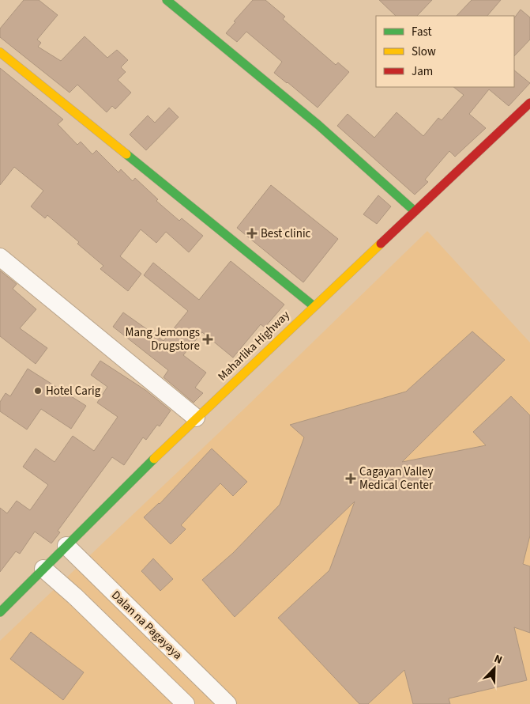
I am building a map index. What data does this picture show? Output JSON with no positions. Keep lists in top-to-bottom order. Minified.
{"streets":{"main road":["Maharlika Highway"],"street":["Dalan na Pagayaya"]},"crossings":[["Maharlika Highway","Dalan na Pagayaya"]],"places":{"health":["Best clinic","Mang Jemongs Drugstore","Cagayan Valley Medical Center"],"other":["Hotel Carig"]},"legend":["Fast","Slow","Jam"],"north":"top right"}
